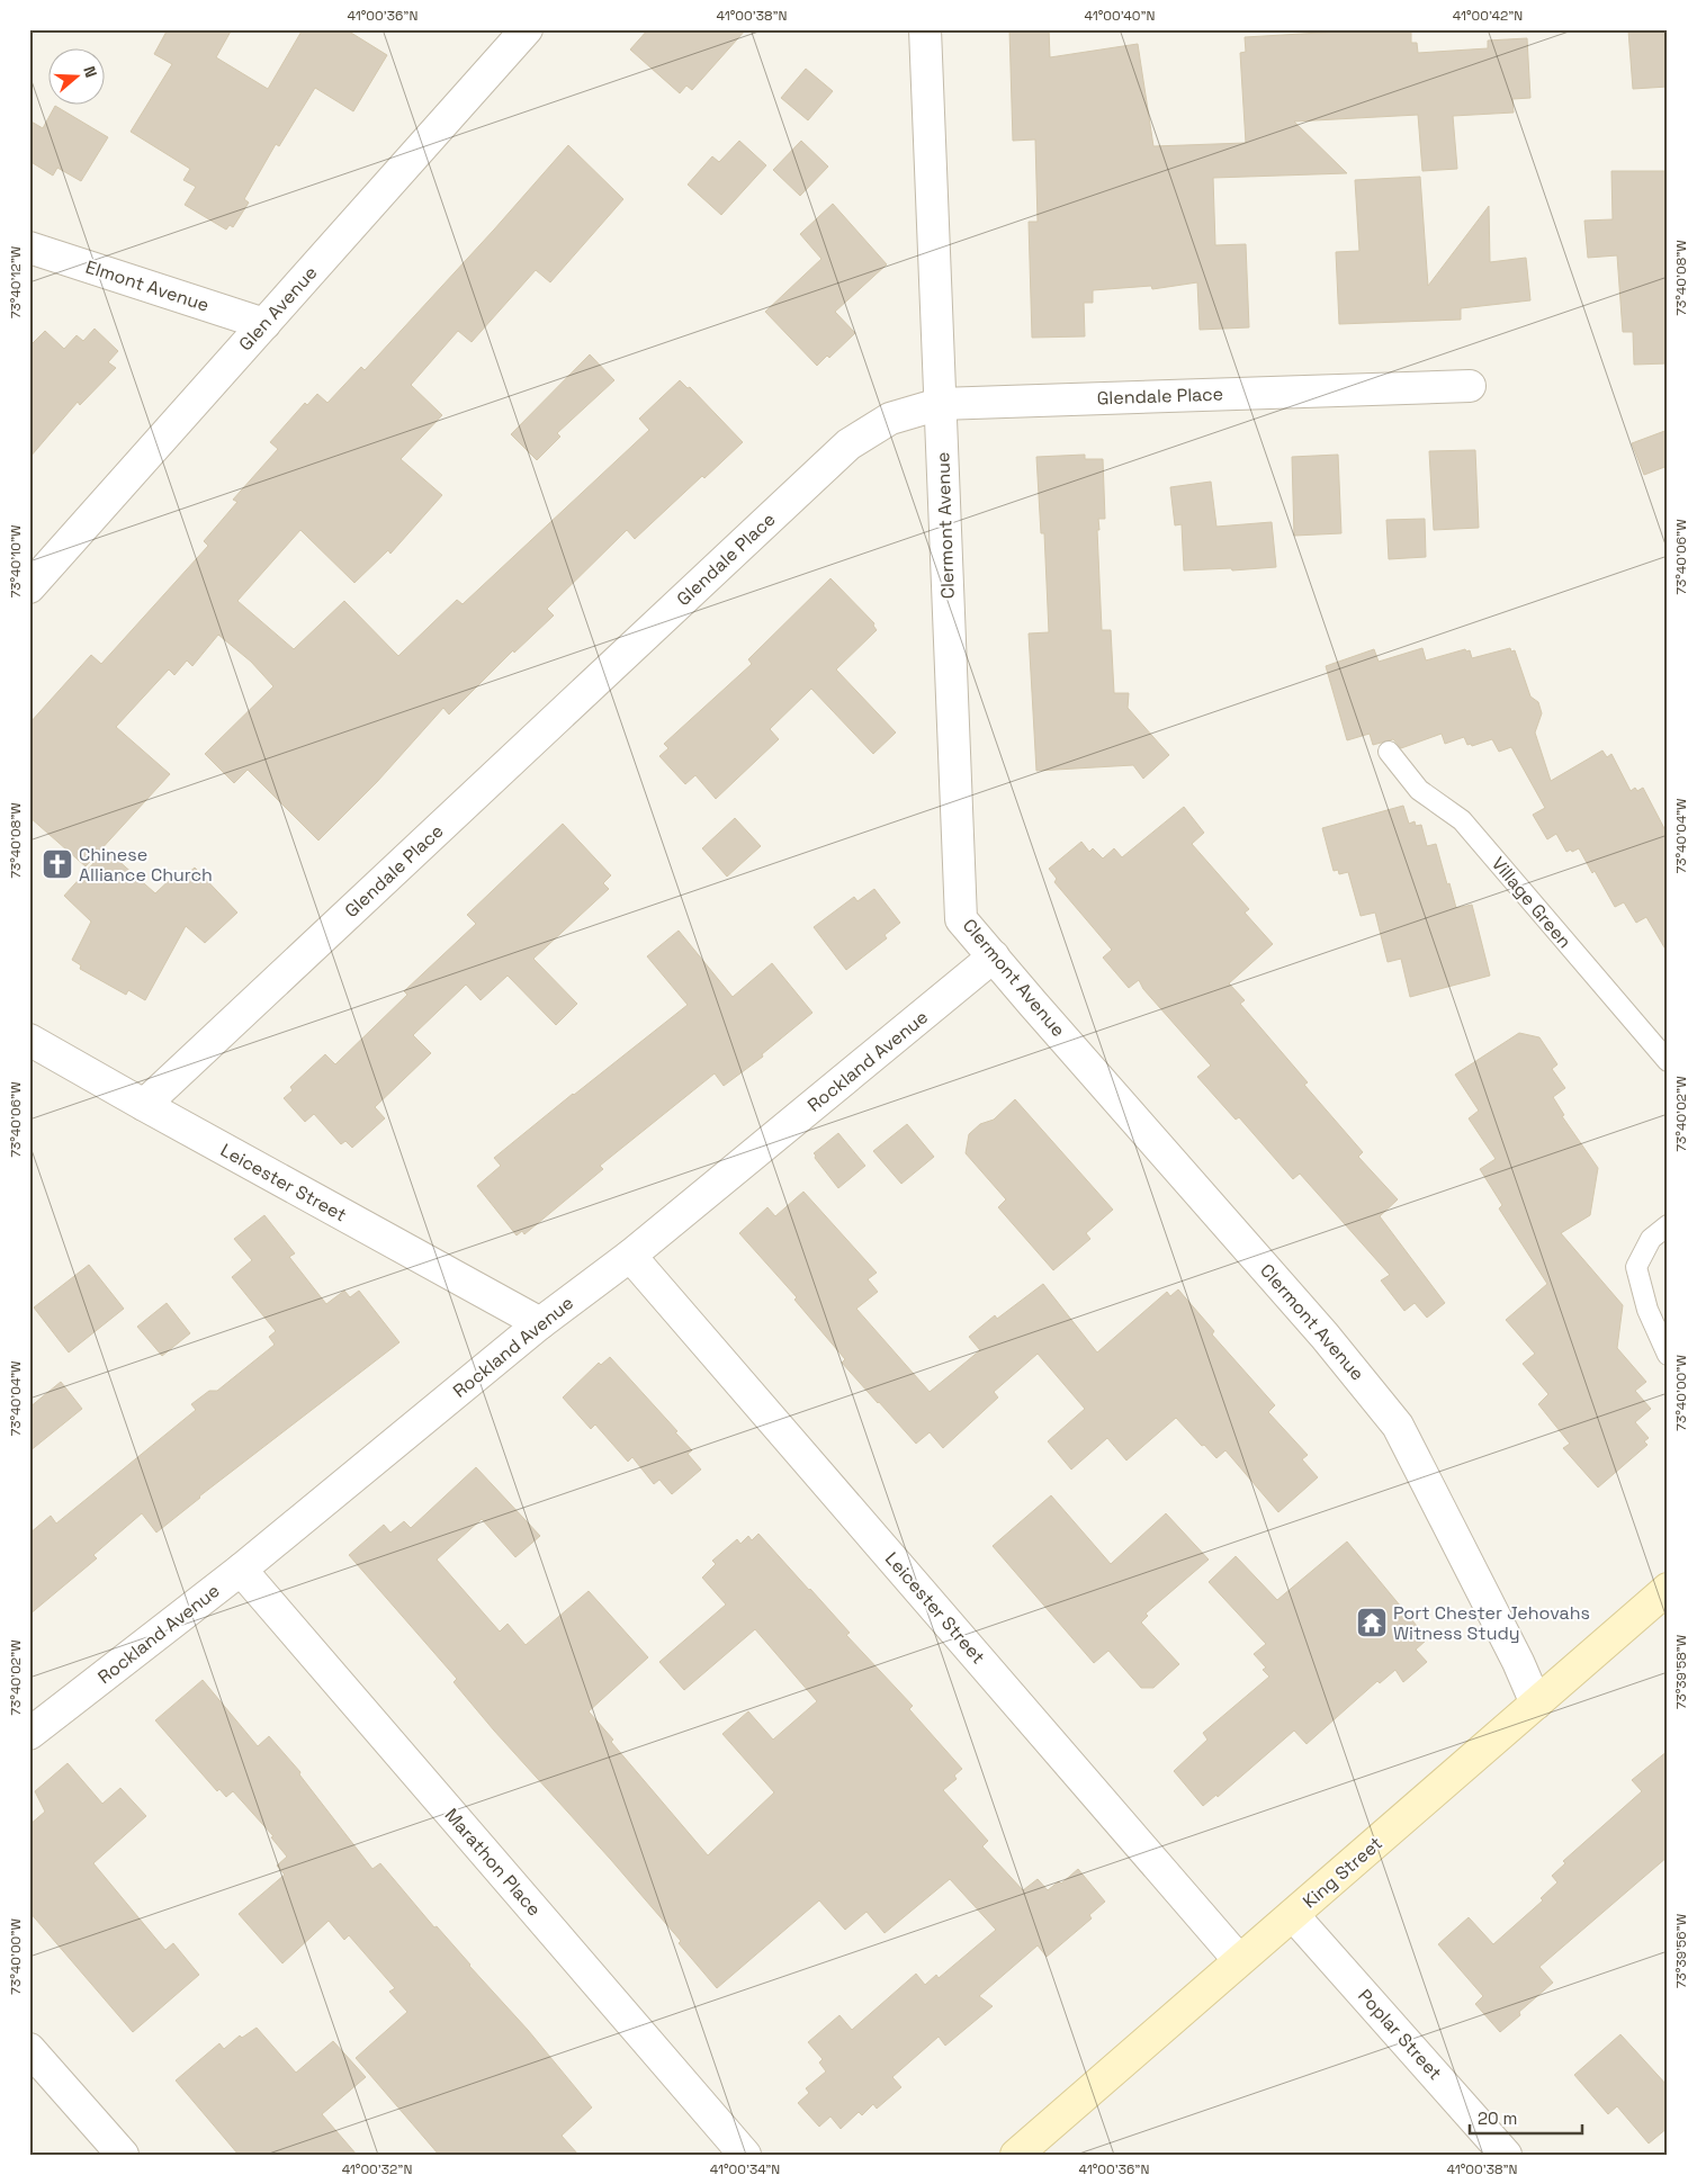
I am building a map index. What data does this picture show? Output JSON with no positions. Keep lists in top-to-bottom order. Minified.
{"streets":{"main road":["King Street"],"street":["Elmont Avenue","Glen Avenue","Glendale Place","Clermont Avenue","Rockland Avenue","Leicester Street","Marathon Place","Poplar Street"],"lane":["Village Green"]},"crossings":[["Elmont Avenue","Glen Avenue"],["Glendale Place","Clermont Avenue"],["Glendale Place","Leicester Street"],["Clermont Avenue","Rockland Avenue"],["Clermont Avenue","King Street"],["Rockland Avenue","Leicester Street"],["Rockland Avenue","Marathon Place"],["Leicester Street","King Street"],["King Street","Poplar Street"]],"places":{"church":["Chinese Alliance Church"],"temple":["Port Chester Jehovahs Witness Study"]},"scale_bar":"20 m","north":"right","coordinates":["41°00'36\"N","41°00'38\"N","41°00'40\"N","41°00'42\"N","73°40'08\"W","73°40'12\"W","73°40'06\"W","73°40'10\"W","73°40'04\"W","73°40'02\"W","73°40'00\"W","73°39'58\"W","73°39'56\"W","41°00'32\"N","41°00'34\"N"]}
